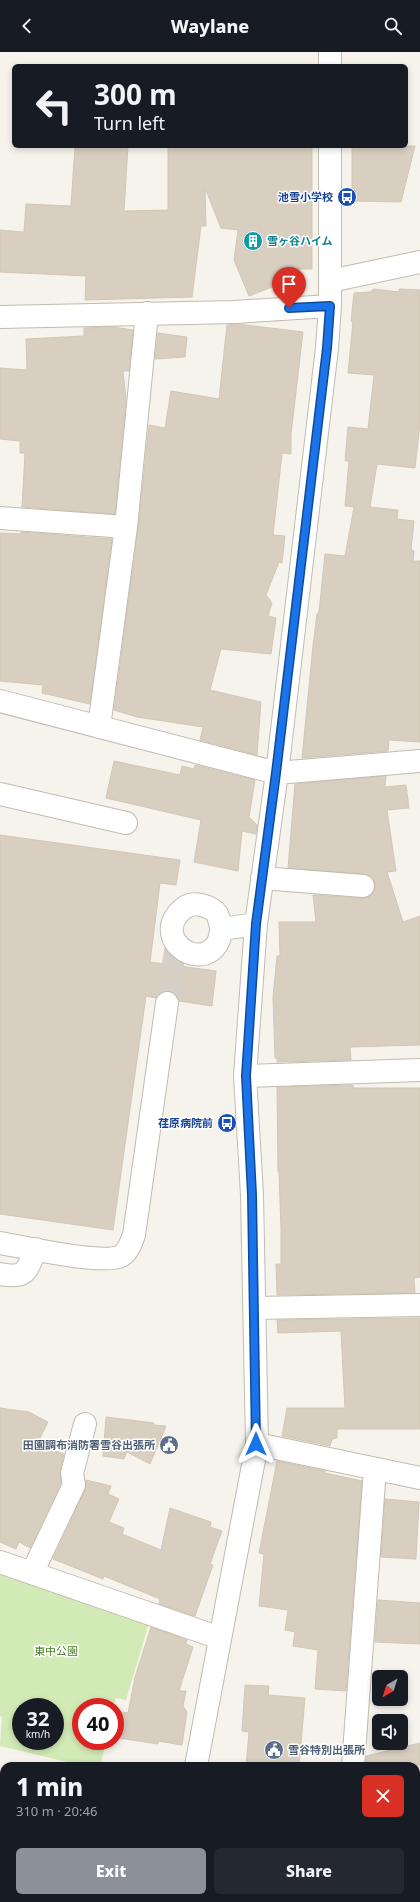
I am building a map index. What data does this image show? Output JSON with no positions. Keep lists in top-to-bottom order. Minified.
{"parks":["東中公園"],"places":{"bus stop":["池雪小学校","荏原病院前"],"building":["雪ヶ谷ハイム"],"public building":["田園調布消防署雪谷出張所","雪谷特別出張所"]},"north":"bottom left","page":{"header":"Waylane","turn":["300 m","Turn left"],"speed":"32 km/h","limit":"40","heading":["1 min","310 m · 20:46"],"buttons":["Exit","Share"]}}
